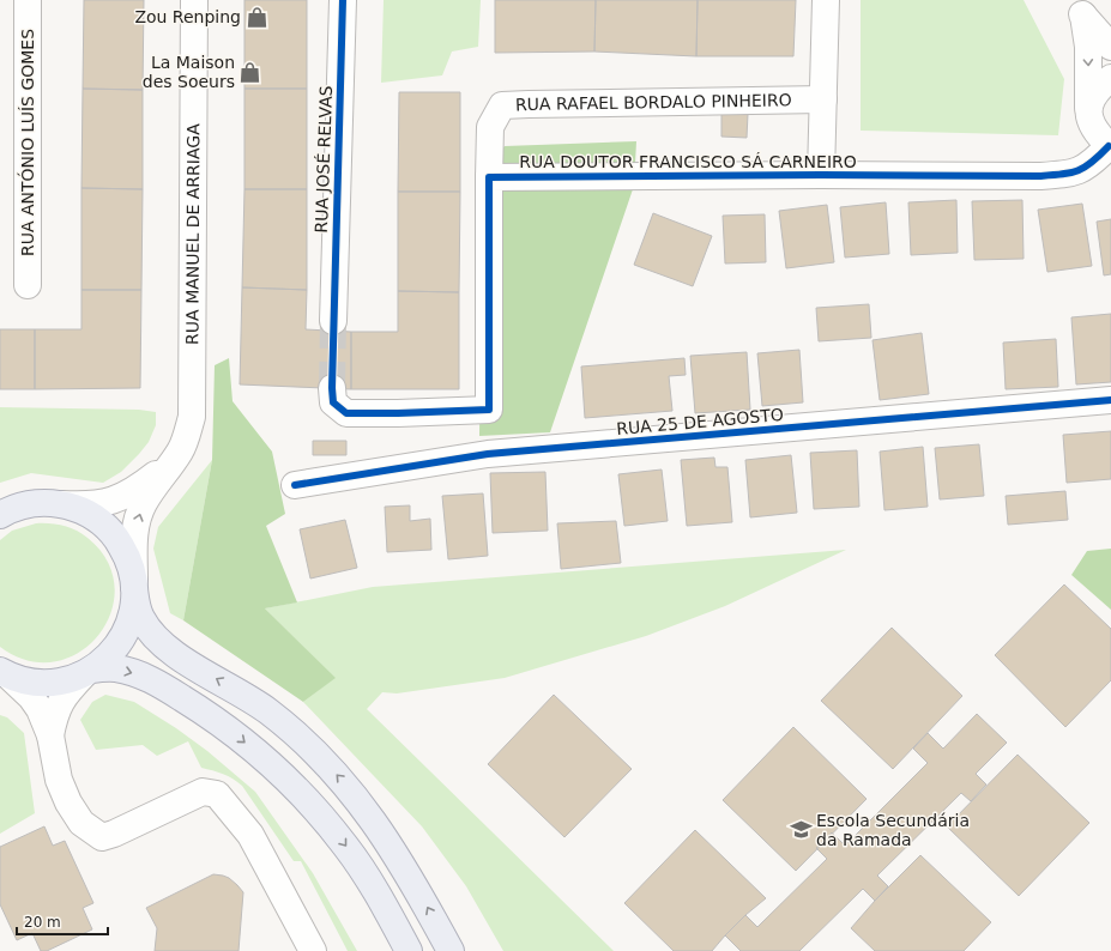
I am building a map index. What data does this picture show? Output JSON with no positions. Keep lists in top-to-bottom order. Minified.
{"streets":{"street":["RUA RAFAEL BORDALO PINHEIRO","RUA ANTÓNIO LUÍS GOMES","RUA JOSÉ RELVAS","RUA DOUTOR FRANCISCO SÁ CARNEIRO","RUA MANUEL DE ARRIAGA","RUA 25 DE AGOSTO"]},"crossings":[["RUA RAFAEL BORDALO PINHEIRO","RUA DOUTOR FRANCISCO SÁ CARNEIRO"]],"places":{"shop":["Zou Renping","La Maison des Soeurs"],"school or university":["Escola Secundária da Ramada"]},"scale_bar":"20 m"}
